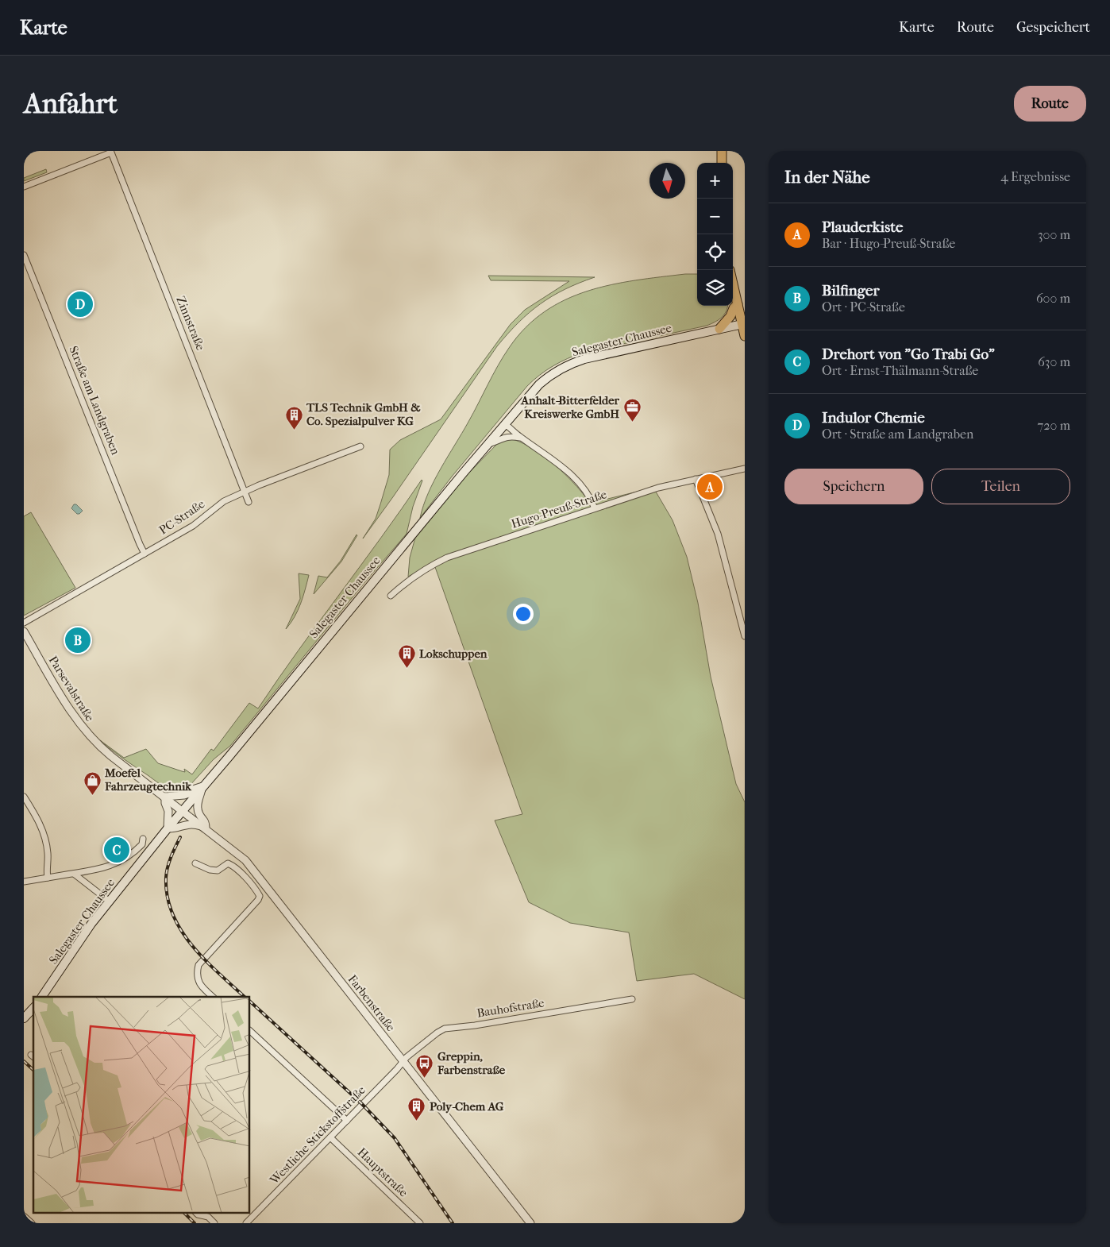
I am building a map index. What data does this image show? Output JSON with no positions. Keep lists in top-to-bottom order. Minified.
{"streets":{"main road":["Salegaster Chaussee"],"street":["Zinnstraße","Straße am Landgraben","Hugo-Preuß-Straße","PC-Straße","Parsevalstraße","Farbenstraße","Bauhofstraße","Westliche Stickstoffstraße","Hauptstraße"]},"crossings":[["Zinnstraße","PC-Straße"],["Salegaster Chaussee","Parsevalstraße"],["Salegaster Chaussee","Farbenstraße"],["Straße am Landgraben","PC-Straße"],["Parsevalstraße","Farbenstraße"],["Farbenstraße","Bauhofstraße"],["Farbenstraße","Westliche Stickstoffstraße"],["Bauhofstraße","Westliche Stickstoffstraße"],["Westliche Stickstoffstraße","Hauptstraße"]],"places":{"office":["Anhalt-Bitterfelder Kreiswerke GmbH"],"building":["TLS Technik GmbH & Co. Spezialpulver KG","Lokschuppen","Poly-Chem AG"],"shop":["Moefel Fahrzeugtechnik"],"bus stop":["Greppin, Farbenstraße"]},"north":"bottom","page":{"header":"Karte","nav":["Karte","Route","Gespeichert"],"buttons":["Route",["Speichern","Teilen"]],"title":"Anfahrt","heading":["In der Nähe","4 Ergebnisse"],"map_buttons":["+","−"],"list":[{"mark":"A","name":"Plauderkiste","note":"Bar · Hugo-Preuß-Straße","value":"300 m"},{"mark":"B","name":"Bilfinger","note":"Ort · PC-Straße","value":"600 m"},{"mark":"C","name":"Drehort von \"Go Trabi Go\"","note":"Ort · Ernst-Thälmann-Straße","value":"630 m"},{"mark":"D","name":"Indulor Chemie","note":"Ort · Straße am Landgraben","value":"720 m"}],"pins":["D","A","B","C"]}}
